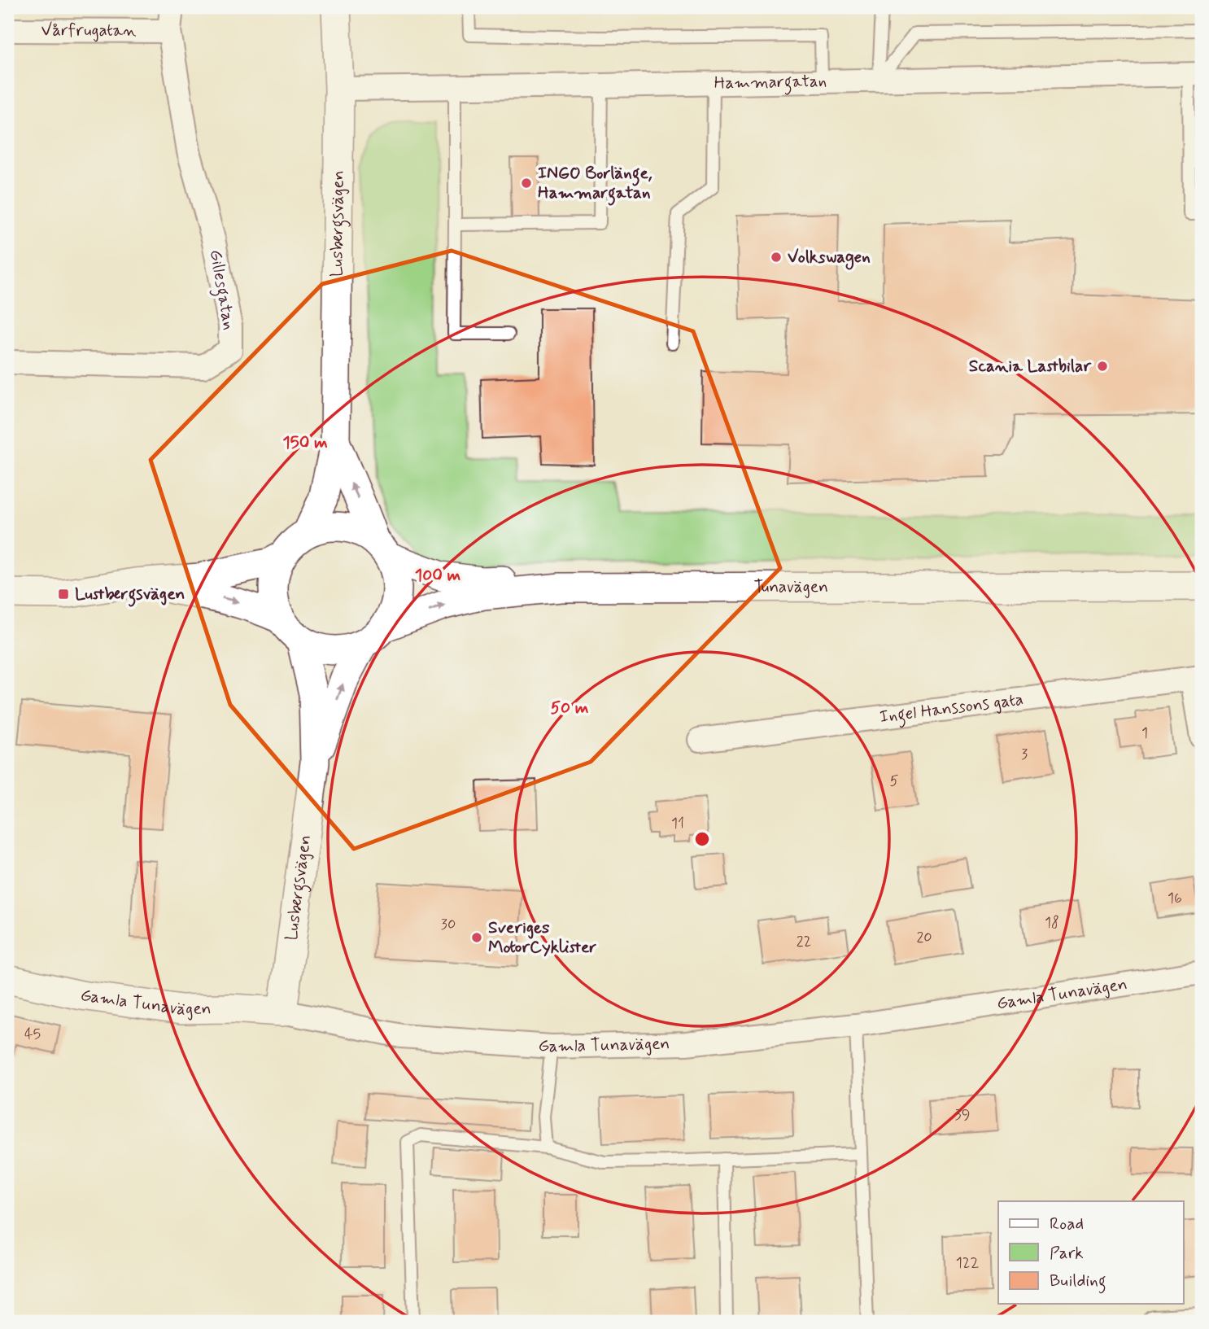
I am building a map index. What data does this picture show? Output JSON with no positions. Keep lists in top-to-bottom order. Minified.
{"streets":{"street":["Vårfrugatan","Hammargatan","Lusbergsvägen","Gillesgatan","Tunavägen","Ingel Hanssons gata","Gamla Tunavägen"]},"crossings":[["Vårfrugatan","Gillesgatan"],["Hammargatan","Lusbergsvägen"],["Lusbergsvägen","Tunavägen"],["Lusbergsvägen","Gamla Tunavägen"]],"places":{"other":["INGO Borlänge, Hammargatan","Volkswagen","Scania Lastbilar","Sveriges MotorCyklister"],"transit":["Lustbergsvägen"]},"house_numbers":["1","3","5","11","16","18","30","20","22","45","39","122"],"legend":["Road","Park","Building"],"rings":["150 m","100 m","50 m"]}
